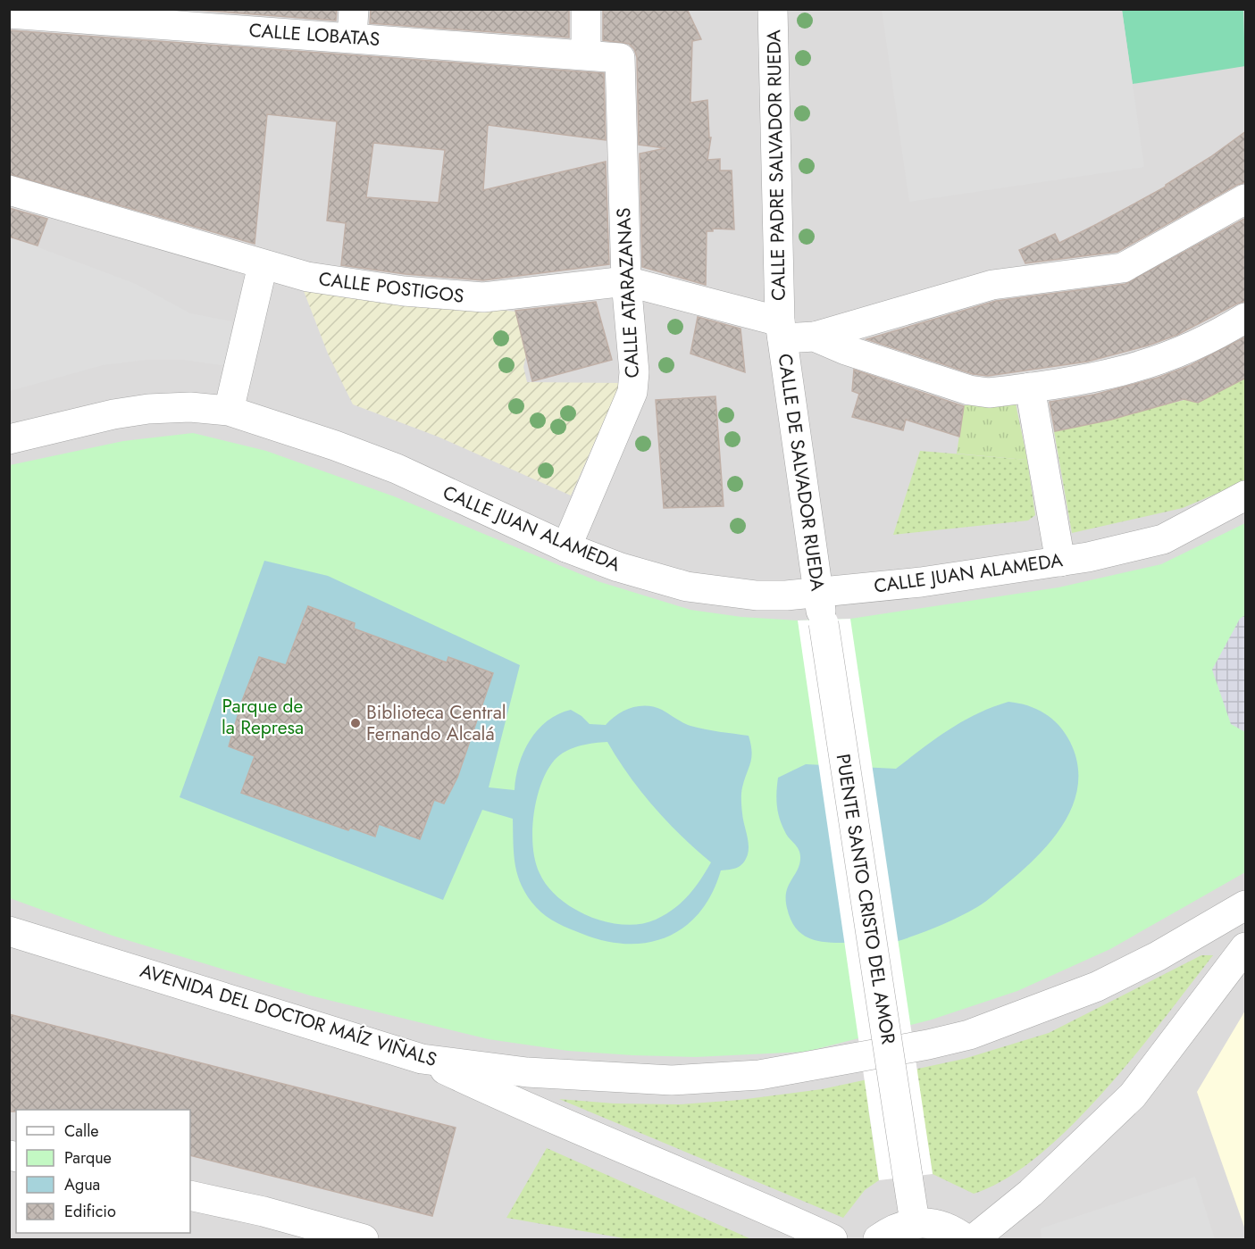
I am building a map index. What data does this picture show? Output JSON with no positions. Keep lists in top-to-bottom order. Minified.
{"streets":{"street":["CALLE LOBATAS","CALLE PADRE SALVADOR RUEDA","CALLE POSTIGOS","CALLE ATARAZANAS","CALLE DE SALVADOR RUEDA","CALLE JUAN ALAMEDA","PUENTE SANTO CRISTO DEL AMOR","AVENIDA DEL DOCTOR MAÍZ VIÑALS"]},"crossings":[["CALLE LOBATAS","CALLE ATARAZANAS"],["CALLE PADRE SALVADOR RUEDA","CALLE POSTIGOS"],["CALLE PADRE SALVADOR RUEDA","CALLE DE SALVADOR RUEDA"],["CALLE POSTIGOS","CALLE ATARAZANAS"],["CALLE POSTIGOS","CALLE DE SALVADOR RUEDA"],["CALLE ATARAZANAS","CALLE JUAN ALAMEDA"],["CALLE DE SALVADOR RUEDA","CALLE JUAN ALAMEDA"],["CALLE DE SALVADOR RUEDA","PUENTE SANTO CRISTO DEL AMOR"]],"parks":["Parque de la Represa"],"places":["Biblioteca Central Fernando Alcalá"],"legend":["Calle","Parque","Agua","Edificio"]}
